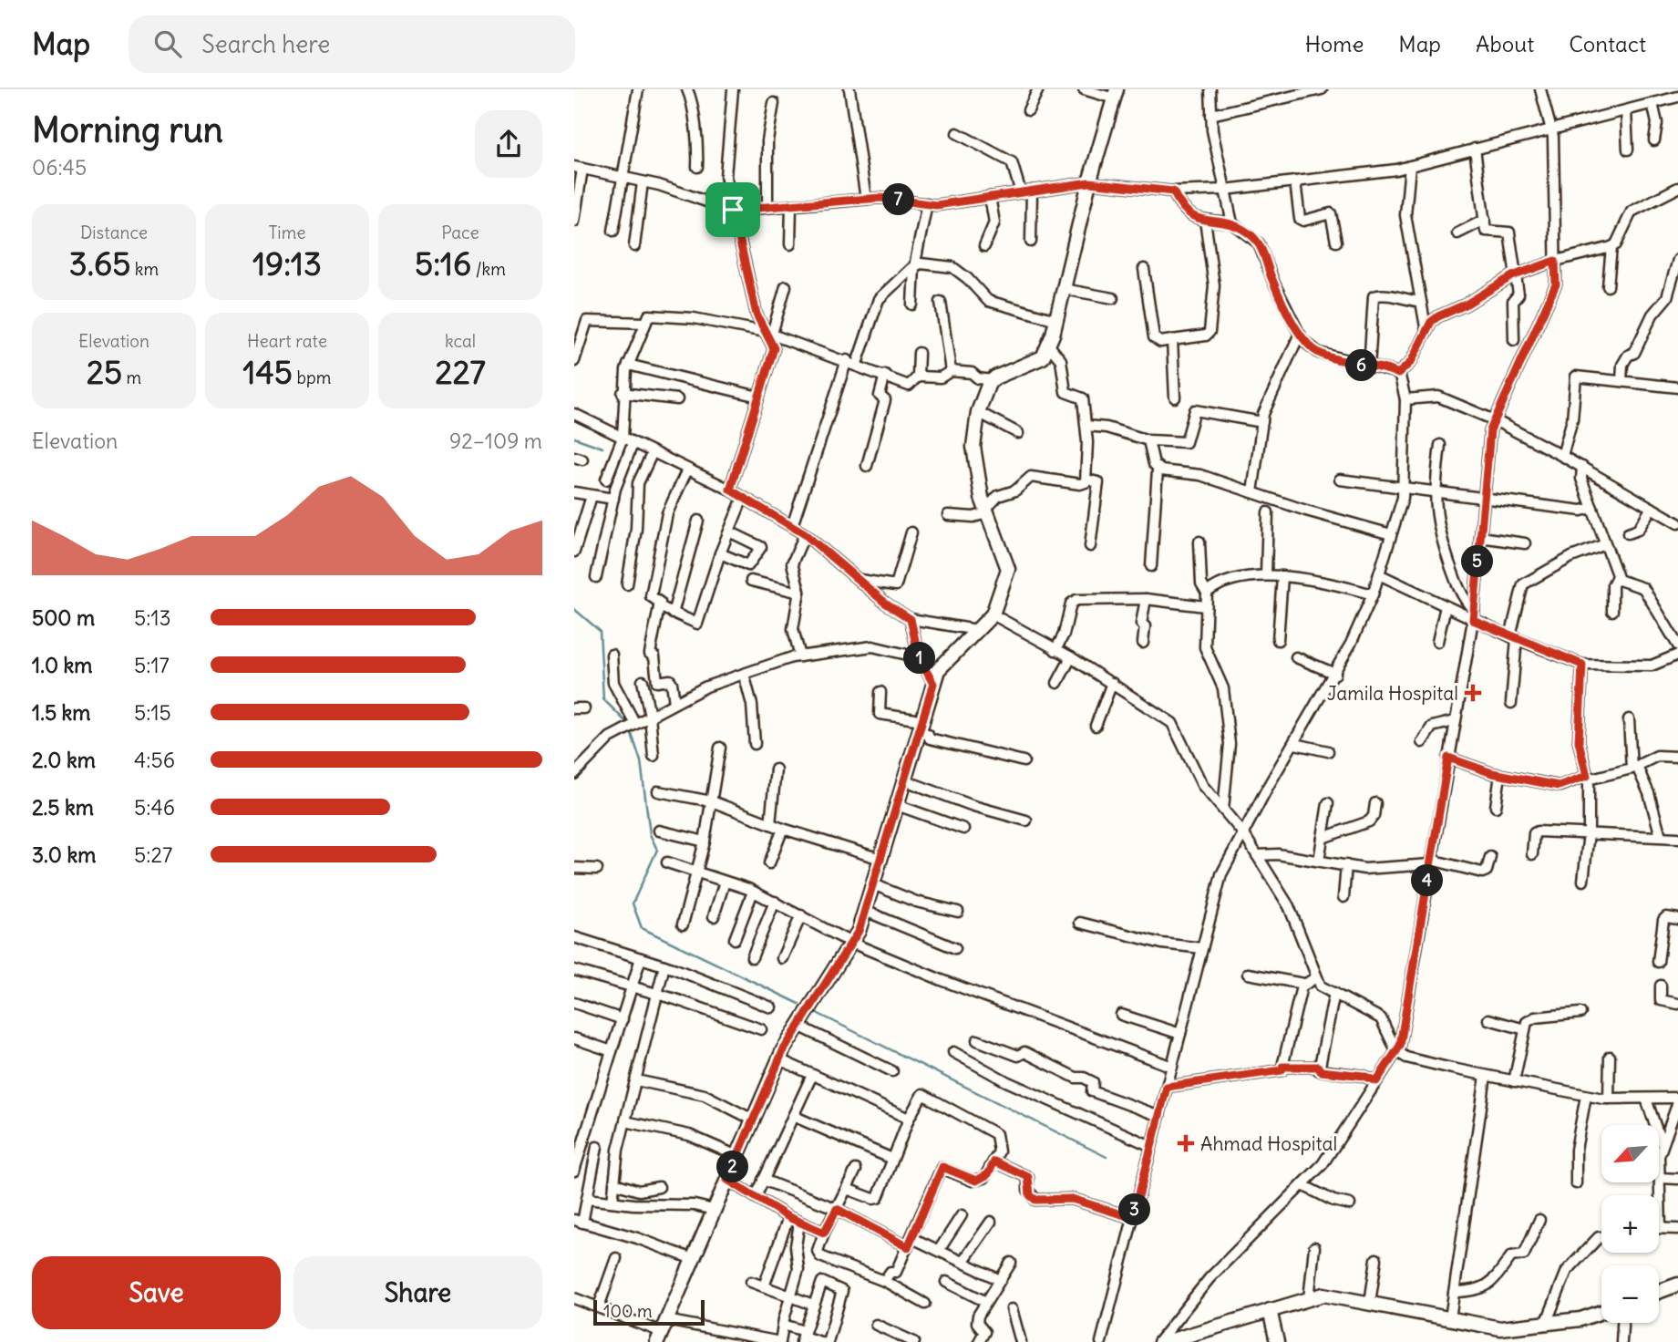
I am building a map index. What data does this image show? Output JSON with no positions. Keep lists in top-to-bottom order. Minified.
{"places":{"health":["Jamila Hospital","Ahmad Hospital"]},"scale_bar":"100 m","north":"bottom left","page":{"header":"Map","search":"Search here","nav":["Home","Map","About","Contact"],"heading":["Morning run","06:45"],"pins":["7","6","5","1","4","2","3"],"stats":[["Distance","3.65 km"],["Time","19:13"],["Pace","5:16 /km"],["Elevation","25 m"],["Heart rate","145 bpm"],["kcal","227"]],"chart":["Elevation","92–109 m"],"list":[{"name":"500 m","note":"5:13"},{"name":"1.0 km","note":"5:17"},{"name":"1.5 km","note":"5:15"},{"name":"2.0 km","note":"4:56"},{"name":"2.5 km","note":"5:46"},{"name":"3.0 km","note":"5:27"}],"map_buttons":["+","−"],"buttons":["Save","Share"],"scale":"100 m"}}
